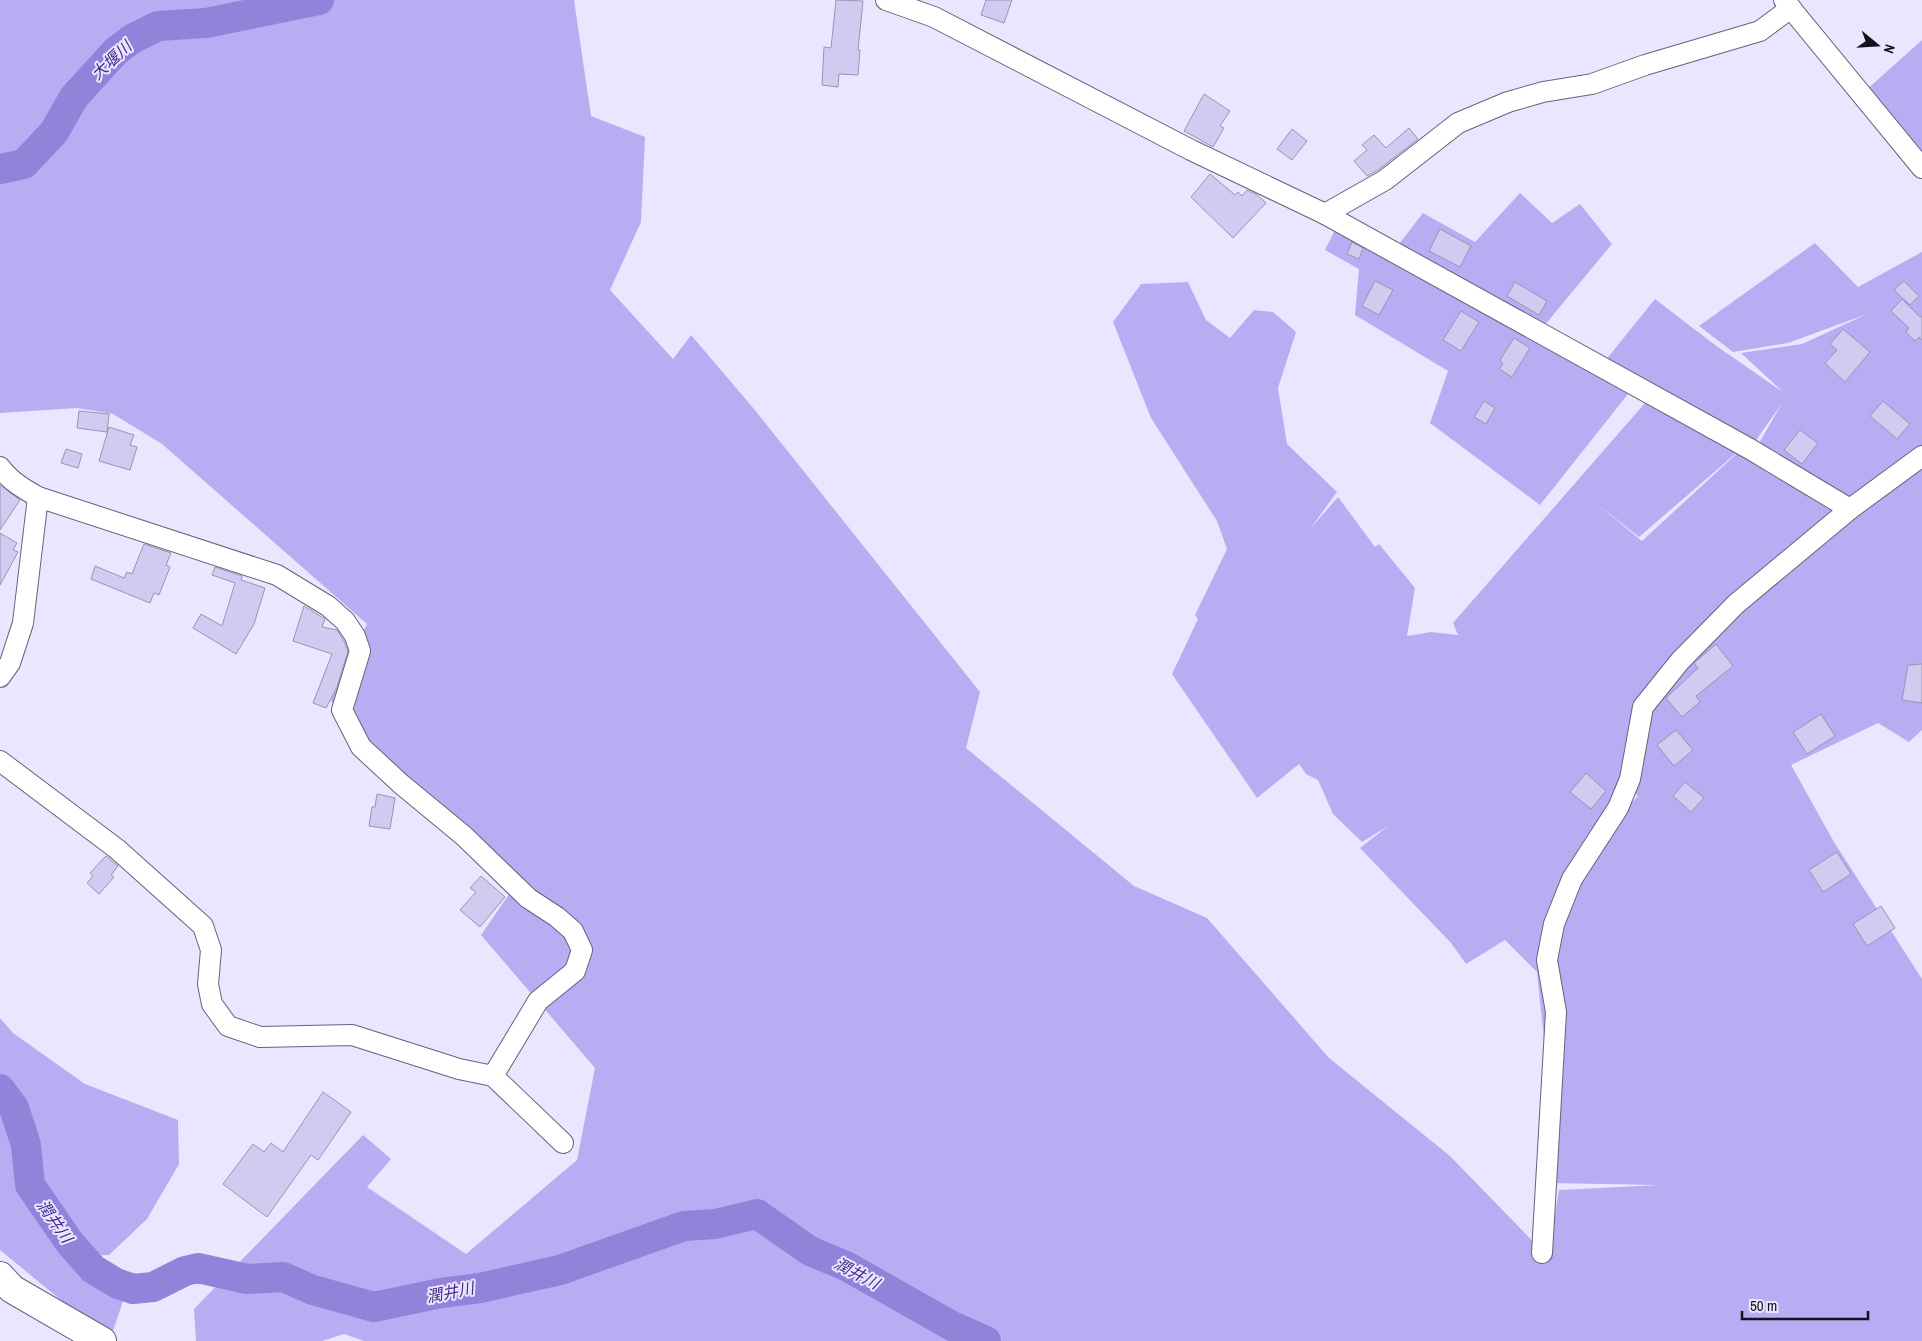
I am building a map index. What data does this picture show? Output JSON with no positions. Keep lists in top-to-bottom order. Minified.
{"water":["大堰川","潤井川"],"scale_bar":"50 m","north":"right"}
